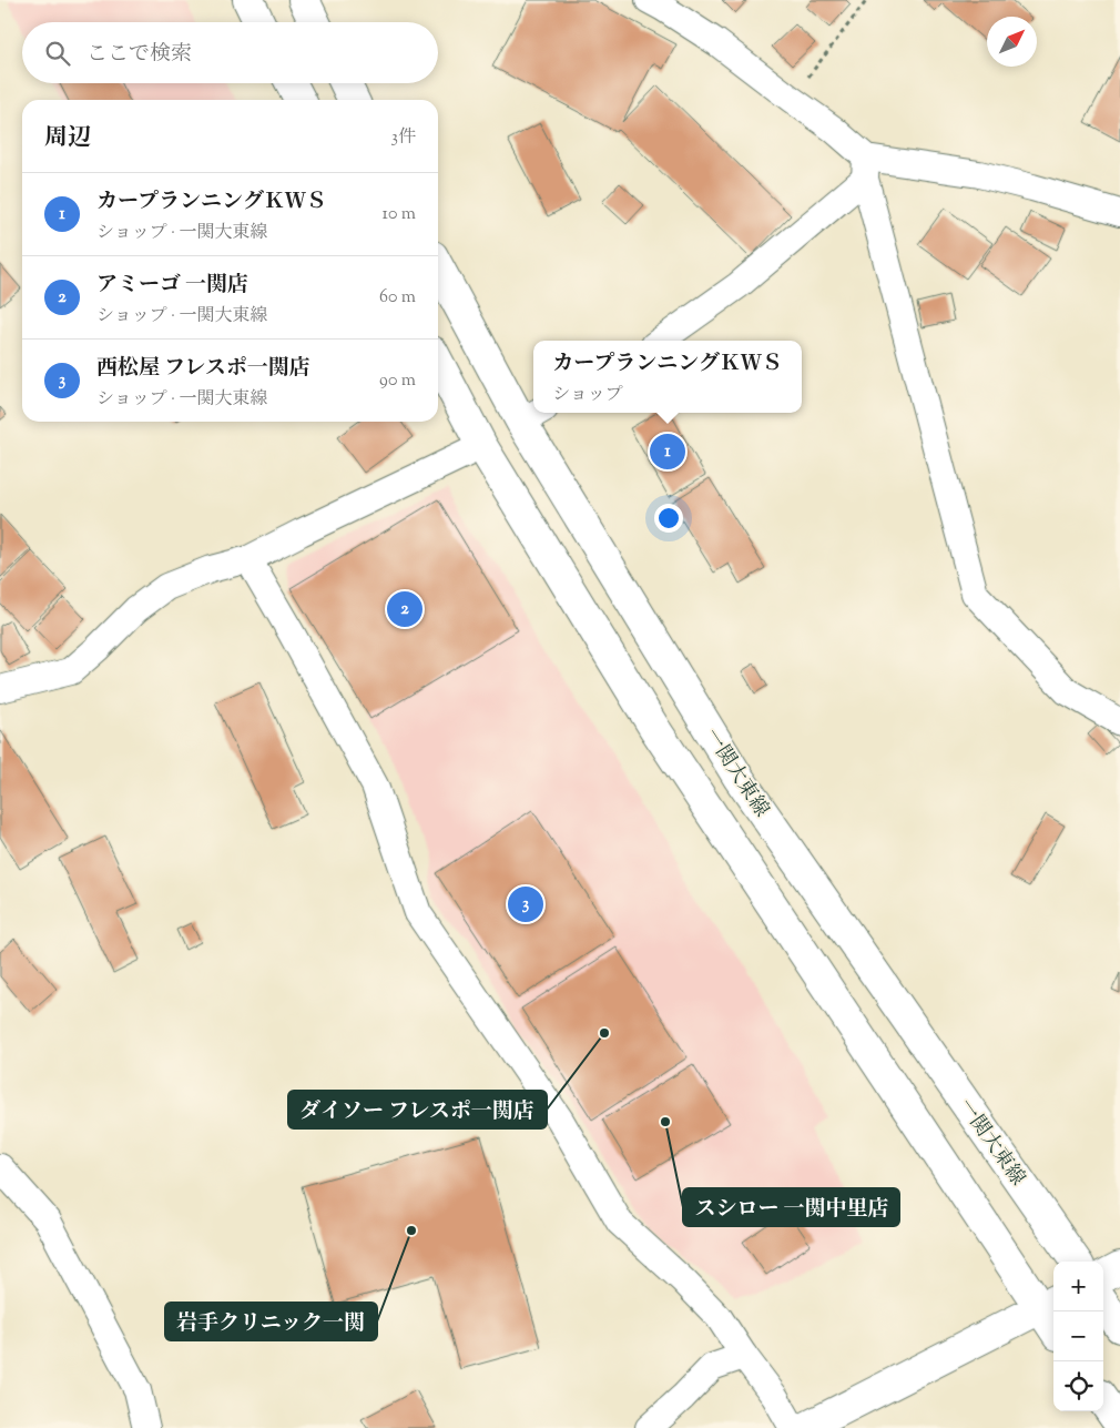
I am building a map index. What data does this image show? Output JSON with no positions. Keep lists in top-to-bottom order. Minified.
{"streets":{"main road":["一関大東線"]},"places":["ダイソー フレスポ一関店","スシロー 一関中里店","岩手クリニック一関"],"north":"top right","page":{"search":"ここで検索","heading":["周辺","3件"],"list":[{"mark":"1","name":"カープランニングＫＷＳ","note":"ショップ · 一関大東線","value":"10 m"},{"mark":"2","name":"アミーゴ 一関店","note":"ショップ · 一関大東線","value":"60 m"},{"mark":"3","name":"西松屋 フレスポ一関店","note":"ショップ · 一関大東線","value":"90 m"}],"popup":["カープランニングＫＷＳ","ショップ"],"pins":["1","2","3"],"map_buttons":["+","−"]}}
